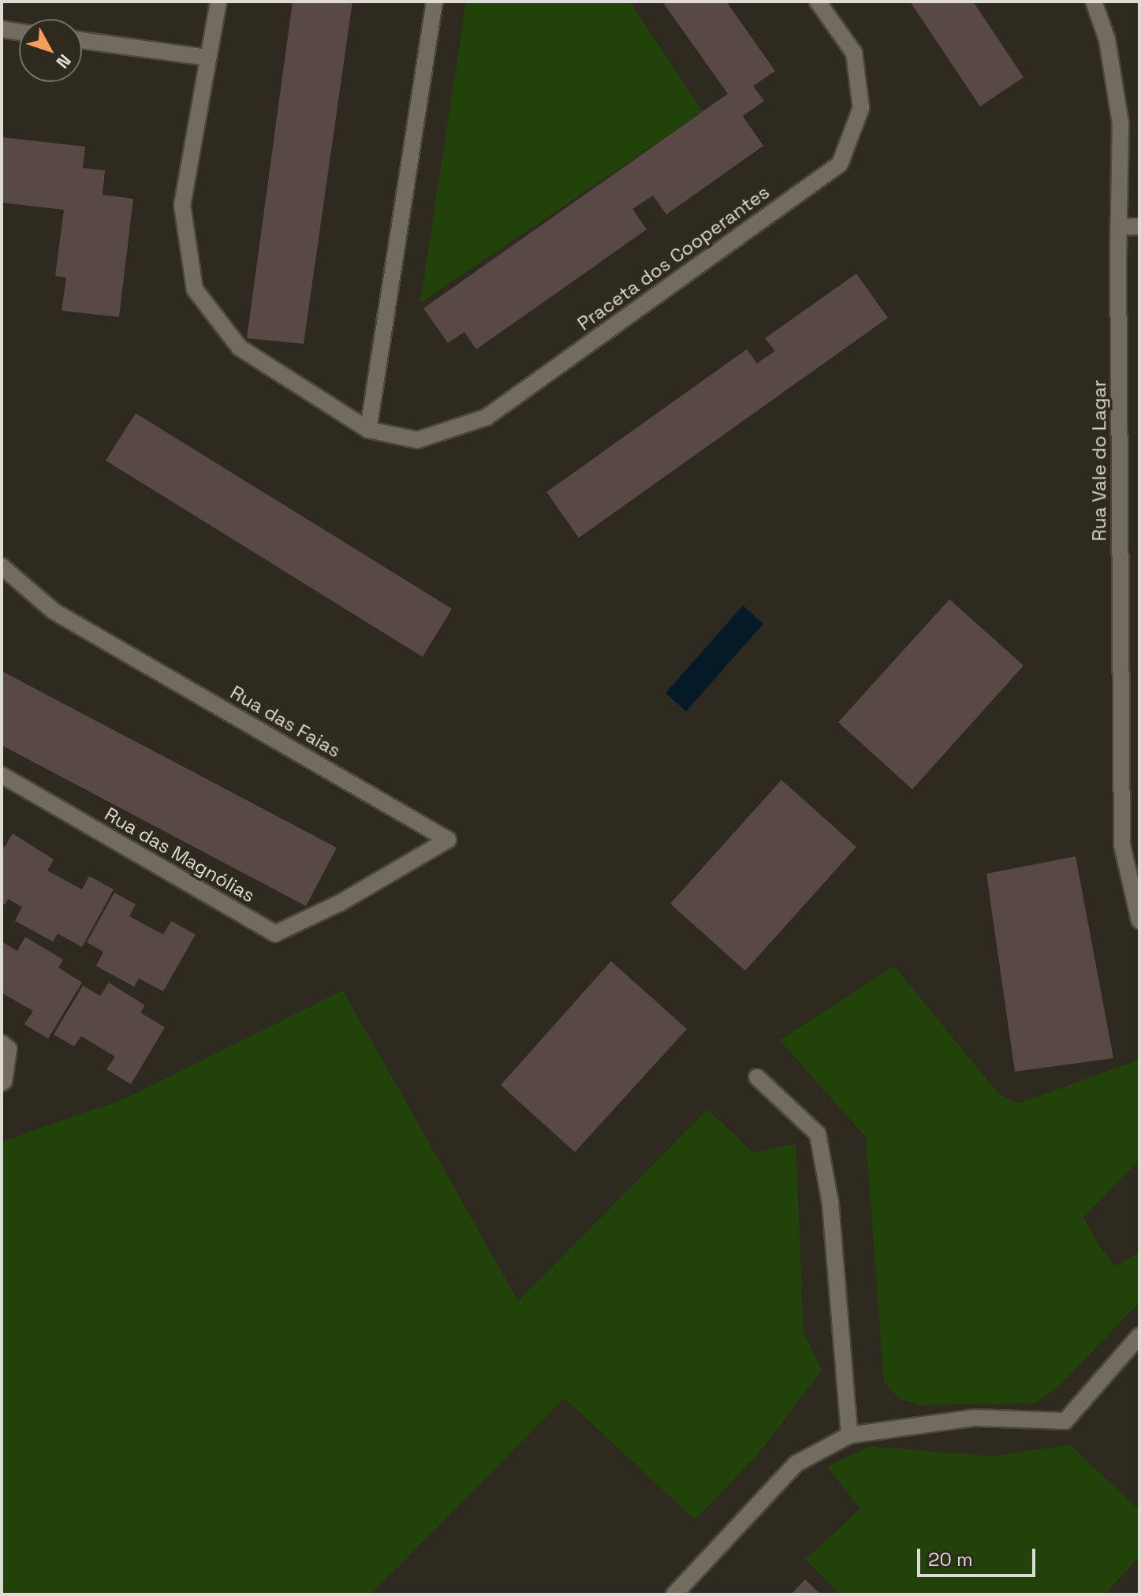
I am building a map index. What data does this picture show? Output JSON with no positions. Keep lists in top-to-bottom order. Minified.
{"streets":{"street":["Praceta dos Cooperantes","Rua Vale do Lagar","Rua das Faias","Rua das Magnólias"]},"crossings":[["Rua das Faias","Rua das Magnólias"]],"scale_bar":"20 m","north":"bottom right"}
